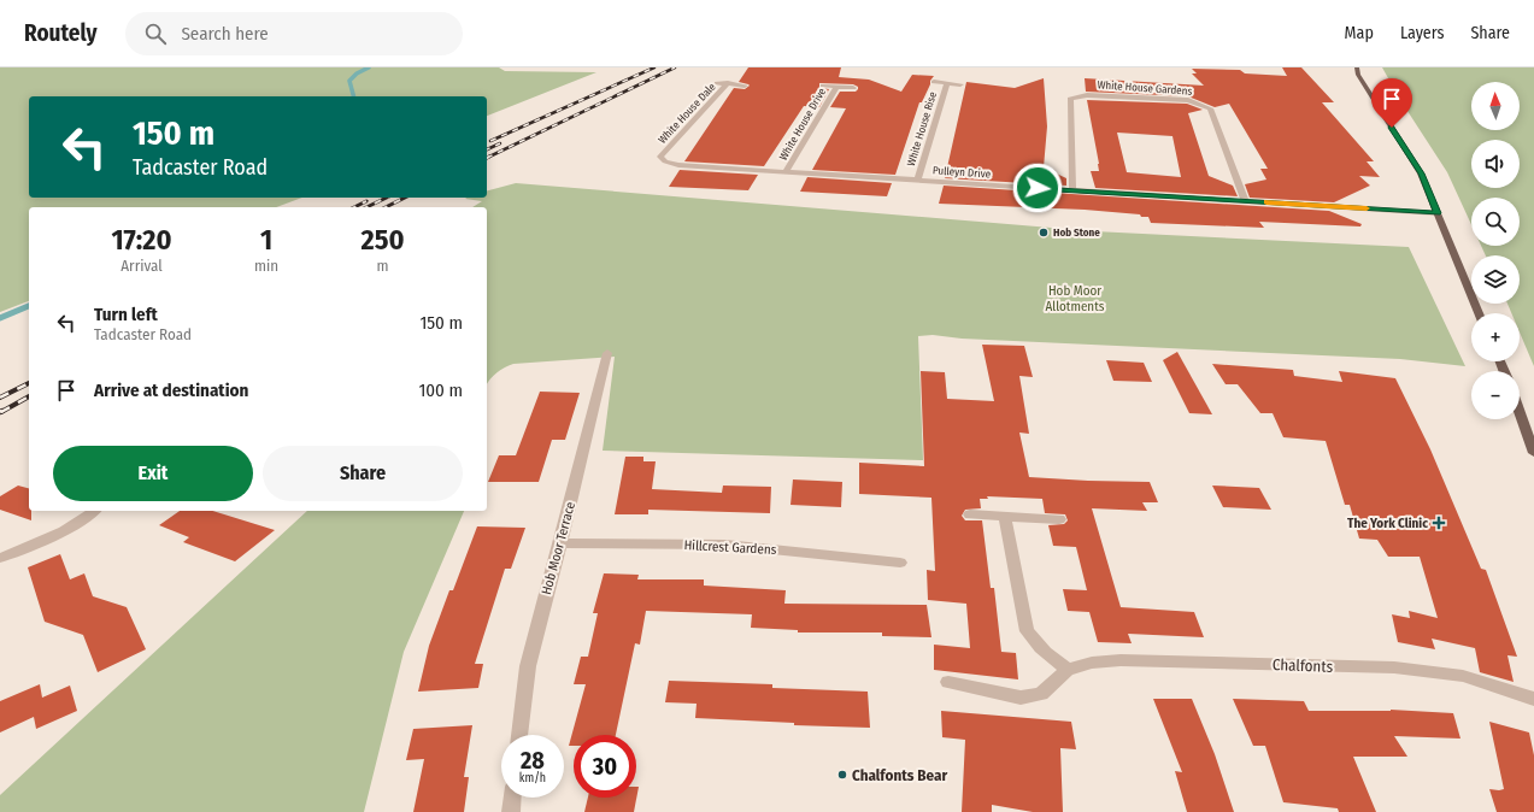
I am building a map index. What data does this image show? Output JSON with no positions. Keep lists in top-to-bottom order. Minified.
{"streets":{"street":["White House Gardens","White House Dale","White House Drive","White House Rise","Pulleyn Drive","Hillcrest Gardens","Hob Moor Terrace","Chalfonts"]},"crossings":[["White House Gardens","Pulleyn Drive"],["White House Dale","Pulleyn Drive"],["White House Drive","Pulleyn Drive"],["White House Rise","Pulleyn Drive"],["Hillcrest Gardens","Hob Moor Terrace"]],"parks":["Hob Moor Allotments"],"places":{"other":["Hob Stone","Chalfonts Bear"],"health":["The York Clinic"]},"north":"top","page":{"header":"Routely","search":"Search here","nav":["Map","Layers","Share"],"map_buttons":["+","−"],"turn":["150 m","Tadcaster Road"],"eta":["17:20","Arrival","1","min","250","m"],"list":[{"name":"Turn left","note":"Tadcaster Road","value":"150 m"},{"name":"Arrive at destination","value":"100 m"}],"buttons":["Exit","Share"],"speed":"28 km/h","limit":"30"}}
